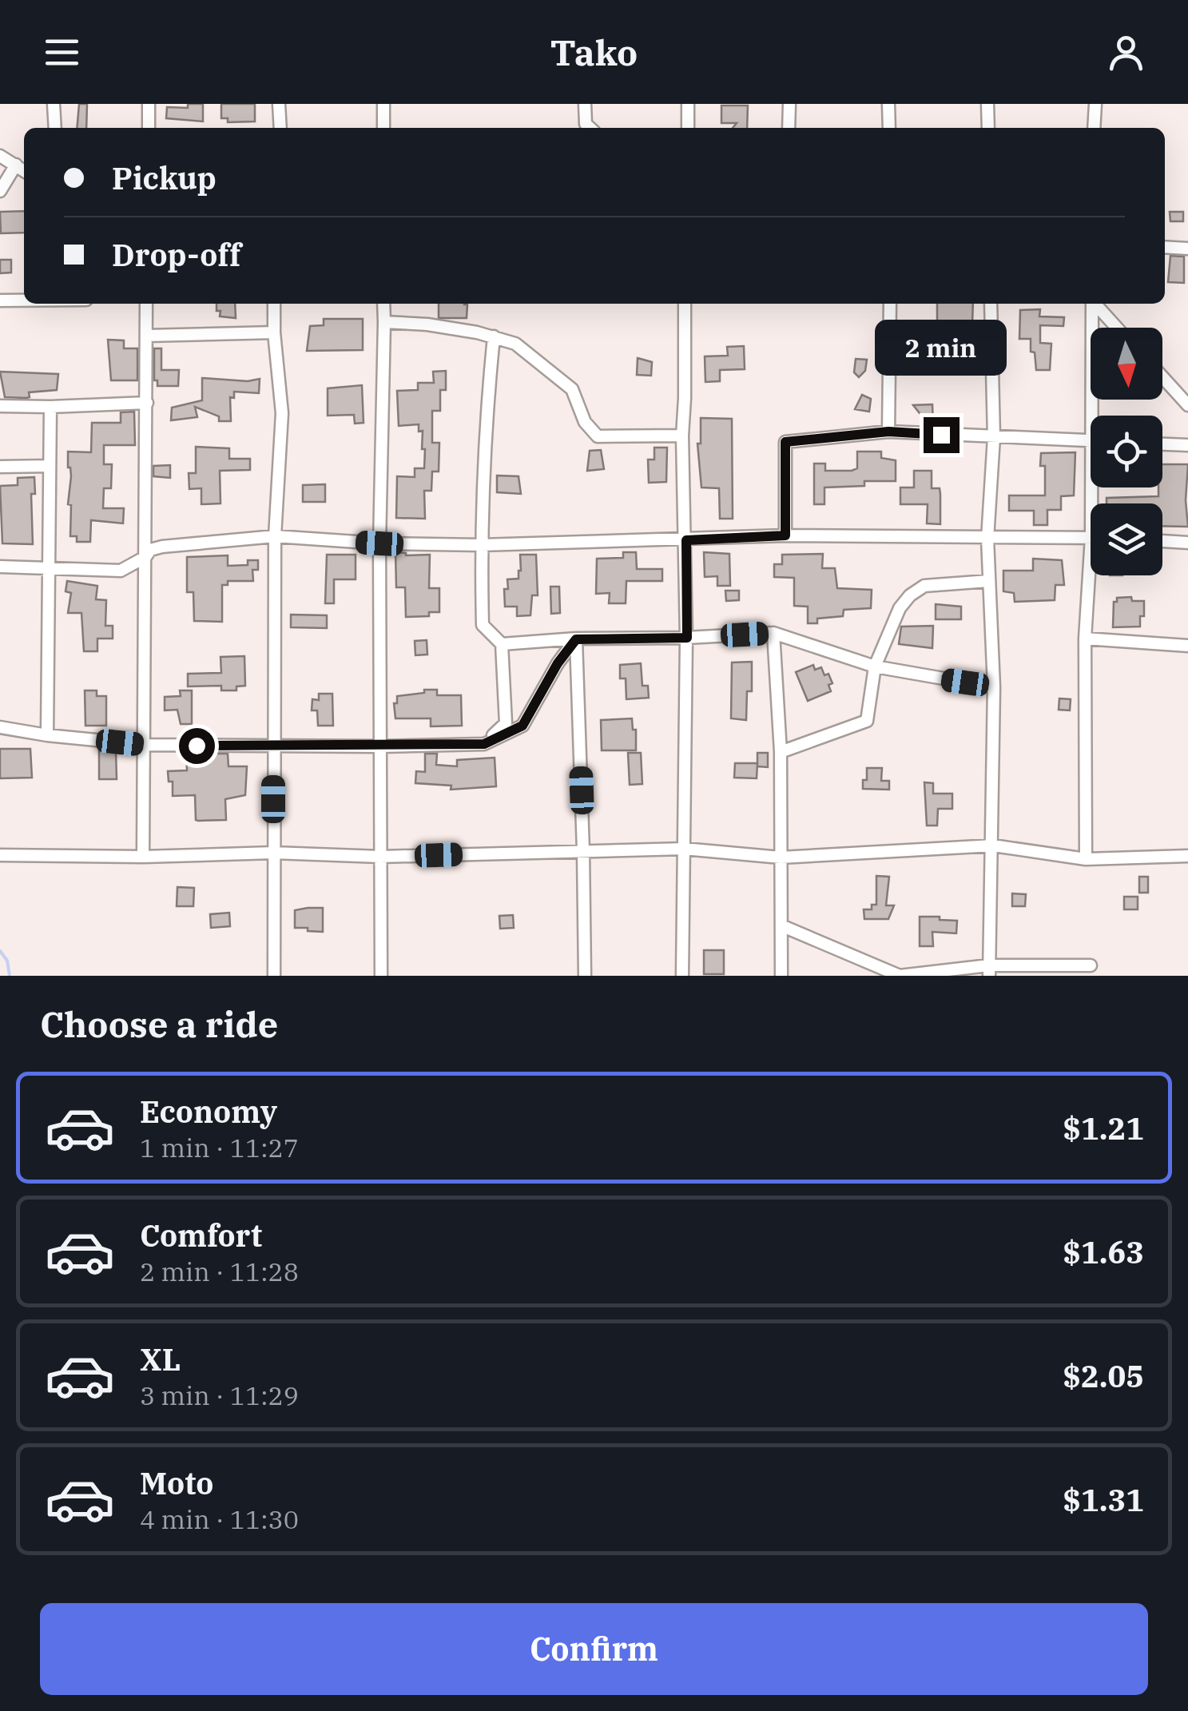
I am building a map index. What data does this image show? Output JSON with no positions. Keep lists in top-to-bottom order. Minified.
{"north":"bottom","page":{"header":"Tako","banner":["Pickup","Drop-off"],"bubble":"2 min","heading":"Choose a ride","list":[{"name":"Economy","note":"1 min · 11:27","value":"$1.21"},{"name":"Comfort","note":"2 min · 11:28","value":"$1.63"},{"name":"XL","note":"3 min · 11:29","value":"$2.05"},{"name":"Moto","note":"4 min · 11:30","value":"$1.31"}],"buttons":"Confirm"}}
